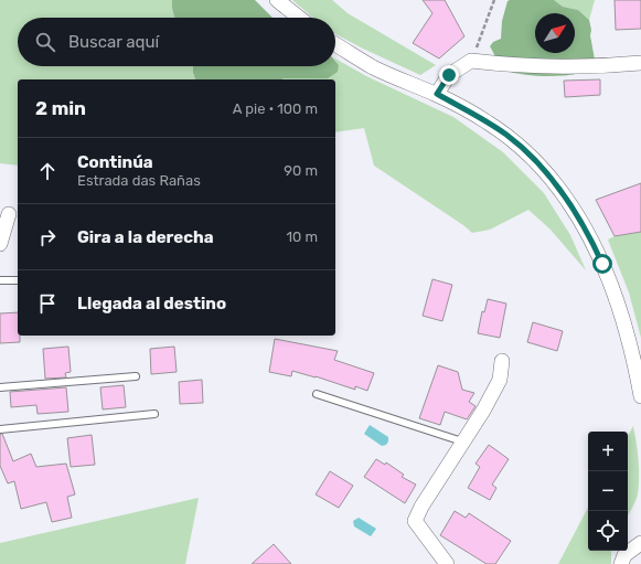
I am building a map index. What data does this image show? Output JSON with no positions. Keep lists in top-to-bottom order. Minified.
{"north":"top right","page":{"search":"Buscar aquí","heading":["2 min","A pie · 100 m"],"list":[["Continúa","Estrada das Rañas","90 m"],["Gira a la derecha","10 m"],"Llegada al destino"],"map_buttons":["+","−"]}}
